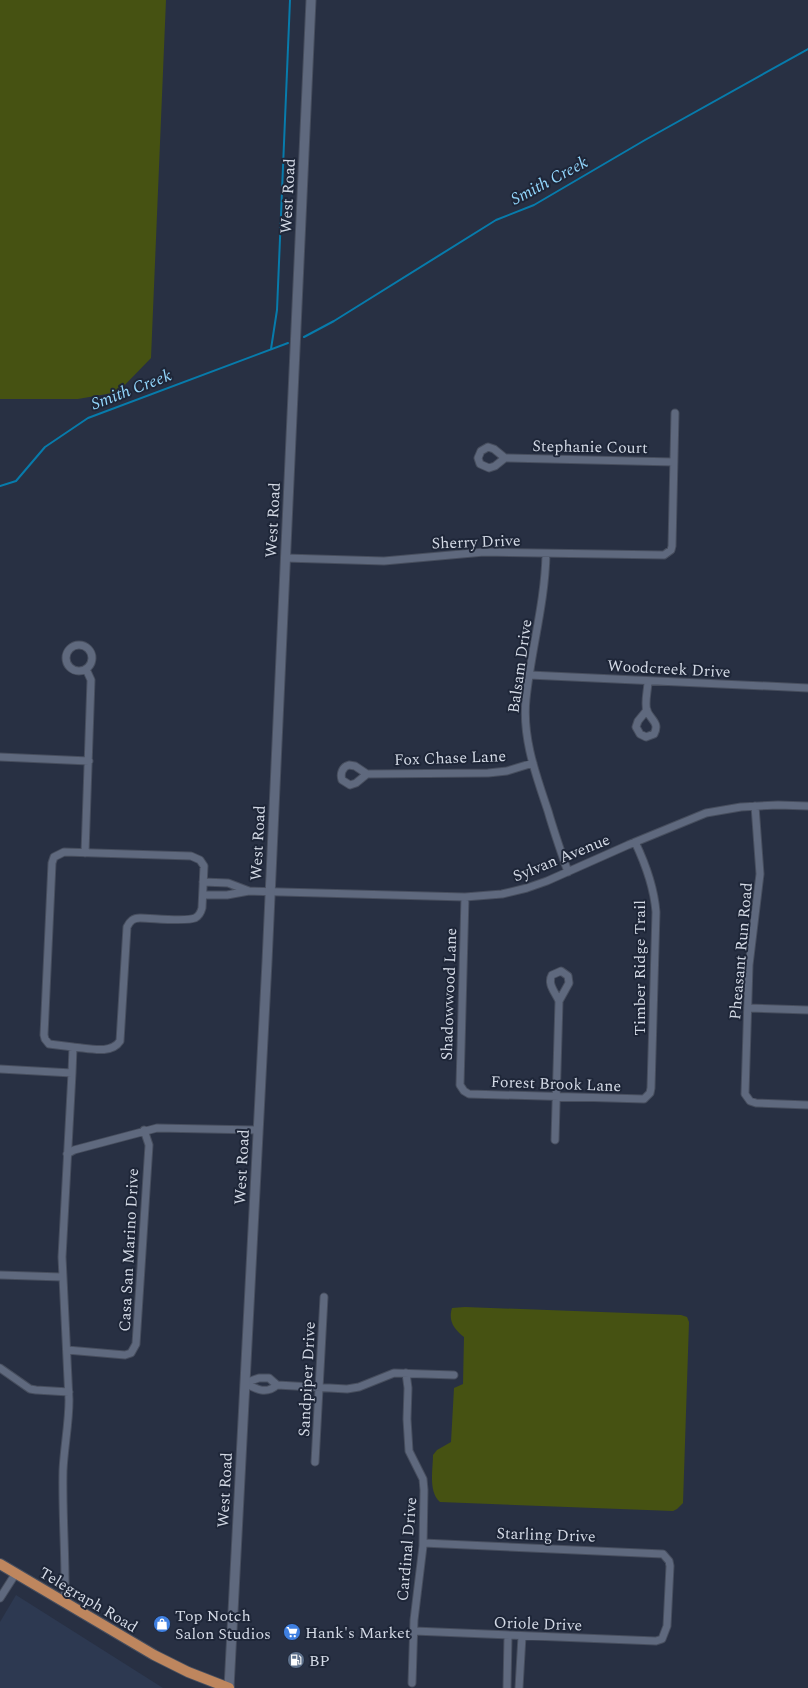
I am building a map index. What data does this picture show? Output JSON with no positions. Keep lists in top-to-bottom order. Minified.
{"streets":{"main road":["Telegraph Road"],"street":["West Road","Stephanie Court","Sherry Drive","Balsam Drive","Woodcreek Drive","Fox Chase Lane","Sylvan Avenue","Pheasant Run Road","Timber Ridge Trail","Shadowwood Lane","Forest Brook Lane","Casa San Marino Drive","Sandpiper Drive","Starling Drive","Cardinal Drive","Oriole Drive"]},"crossings":[["West Road","Sherry Drive"],["West Road","Sylvan Avenue"],["West Road","Telegraph Road"],["Stephanie Court","Sherry Drive"],["Sherry Drive","Balsam Drive"],["Balsam Drive","Woodcreek Drive"],["Balsam Drive","Fox Chase Lane"],["Balsam Drive","Sylvan Avenue"],["Sylvan Avenue","Pheasant Run Road"],["Sylvan Avenue","Timber Ridge Trail"],["Sylvan Avenue","Shadowwood Lane"],["Timber Ridge Trail","Forest Brook Lane"],["Shadowwood Lane","Forest Brook Lane"],["Starling Drive","Cardinal Drive"],["Starling Drive","Oriole Drive"],["Cardinal Drive","Oriole Drive"]],"water":["Smith Creek"],"places":{"shop":["Top Notch Salon Studios"],"supermarket":["Hank's Market"],"fuel station":["BP"]}}
